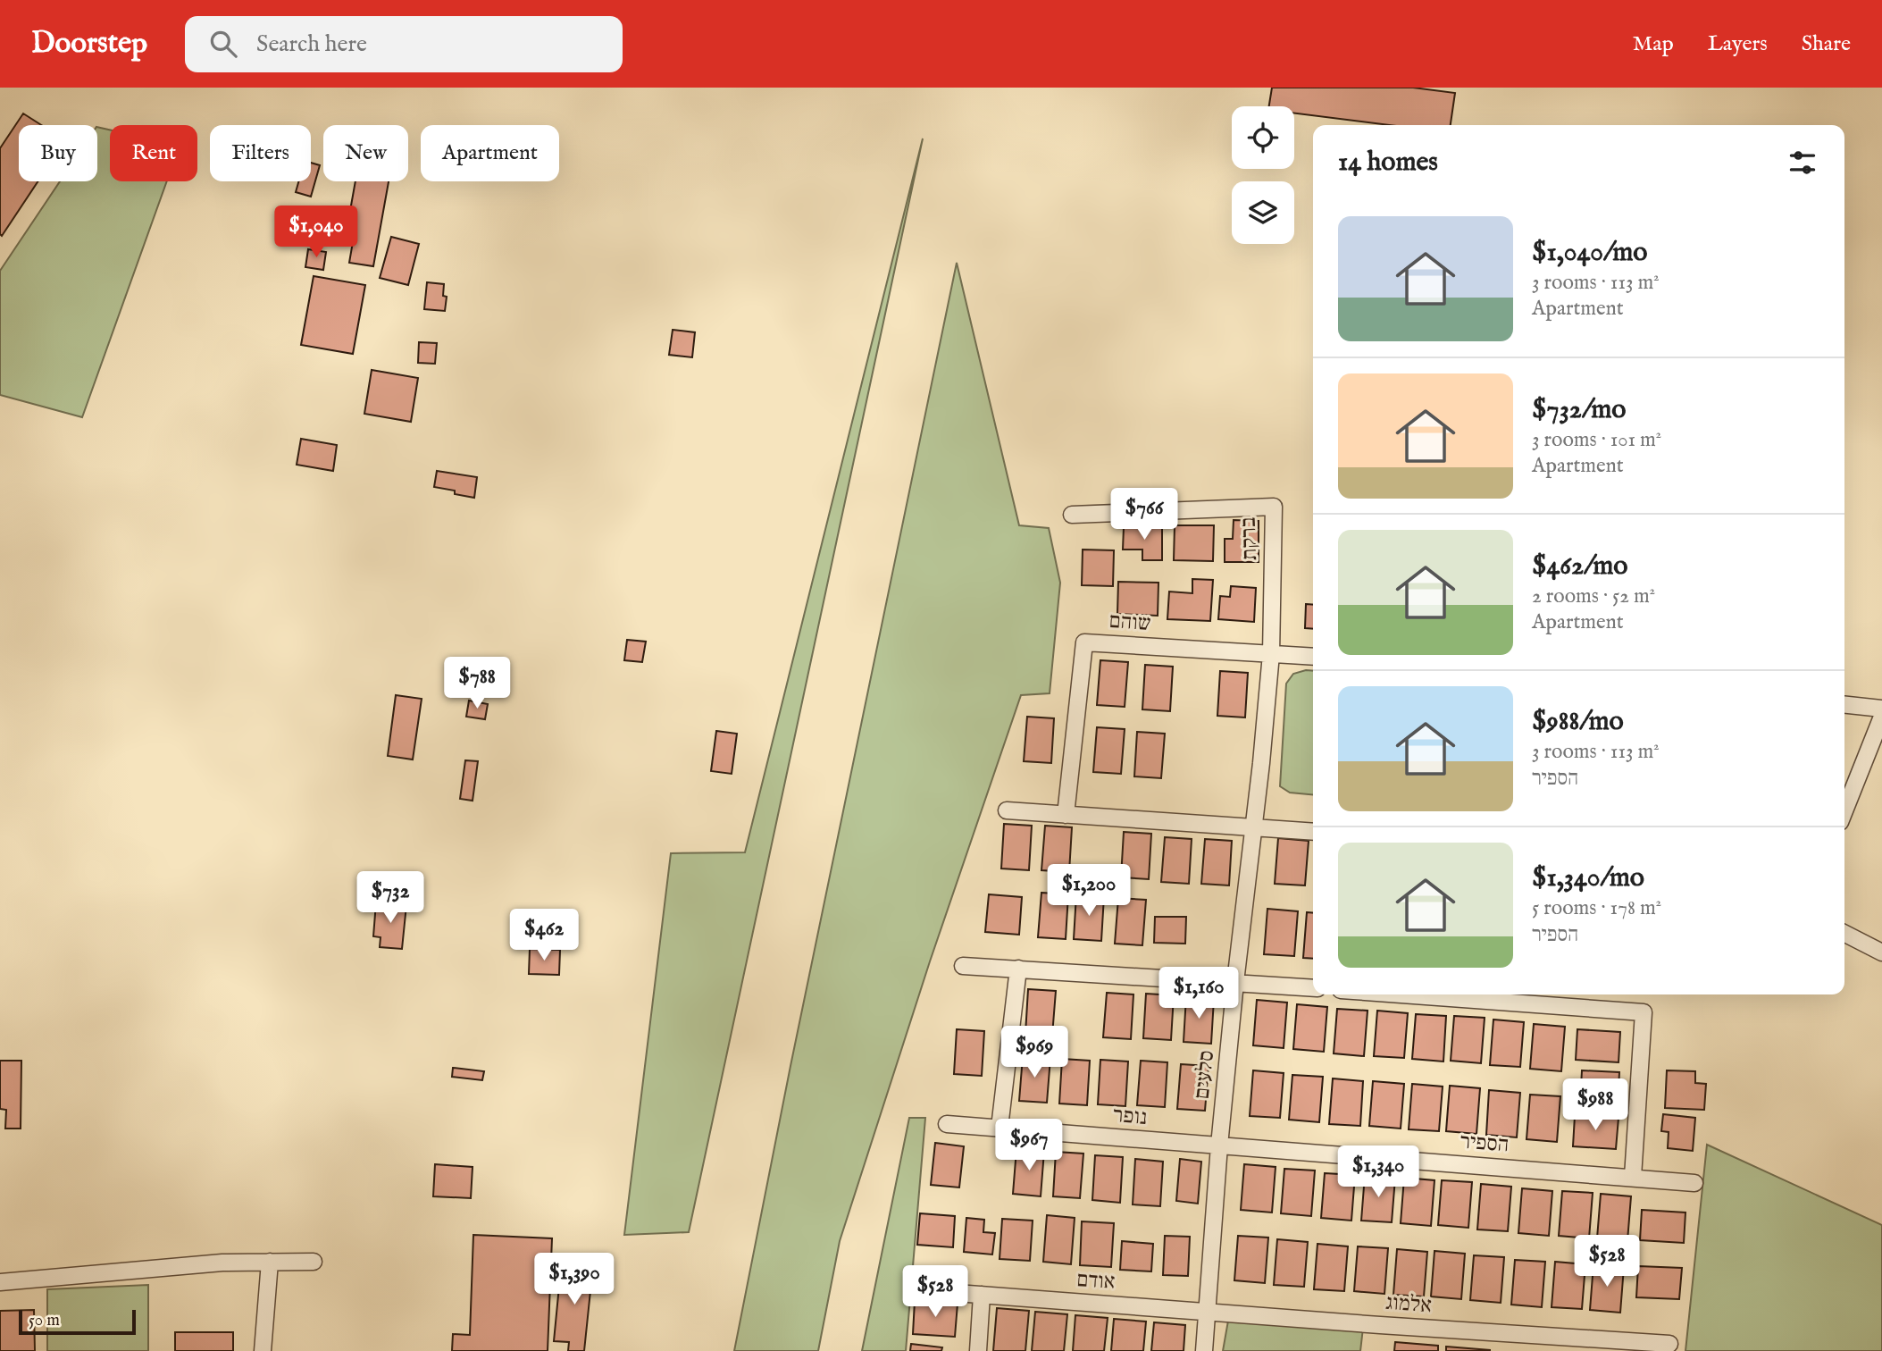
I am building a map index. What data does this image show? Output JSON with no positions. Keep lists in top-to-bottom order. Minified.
{"streets":{"street":["ברקת","שוהם","סלעים","נופר","הספיר","אודם","אלמוג"]},"crossings":[["ברקת","שוהם"],["ברקת","סלעים"],["שוהם","סלעים"],["סלעים","נופר"],["סלעים","הספיר"],["סלעים","אודם"],["סלעים","אלמוג"],["נופר","הספיר"],["אודם","אלמוג"]],"scale_bar":"50 m","page":{"header":"Doorstep","search":"Search here","nav":["Map","Layers","Share"],"chip":["Buy","Rent","Filters","New","Apartment"],"heading":"14 homes","list":[{"name":"$1,040/mo","note":"3 rooms · 113 m² · Apartment"},{"name":"$732/mo","note":"3 rooms · 101 m² · Apartment"},{"name":"$462/mo","note":"2 rooms · 52 m² · Apartment"},{"name":"$988/mo","note":"3 rooms · 113 m² · הספיר"},{"name":"$1,340/mo","note":"5 rooms · 178 m² · הספיר"}],"price":["$1,040","$766","$788","$1,200","$732","$462","$1,160","$969","$988","$967","$1,340","$528","$1,390","$528"],"scale":"50 m"}}
